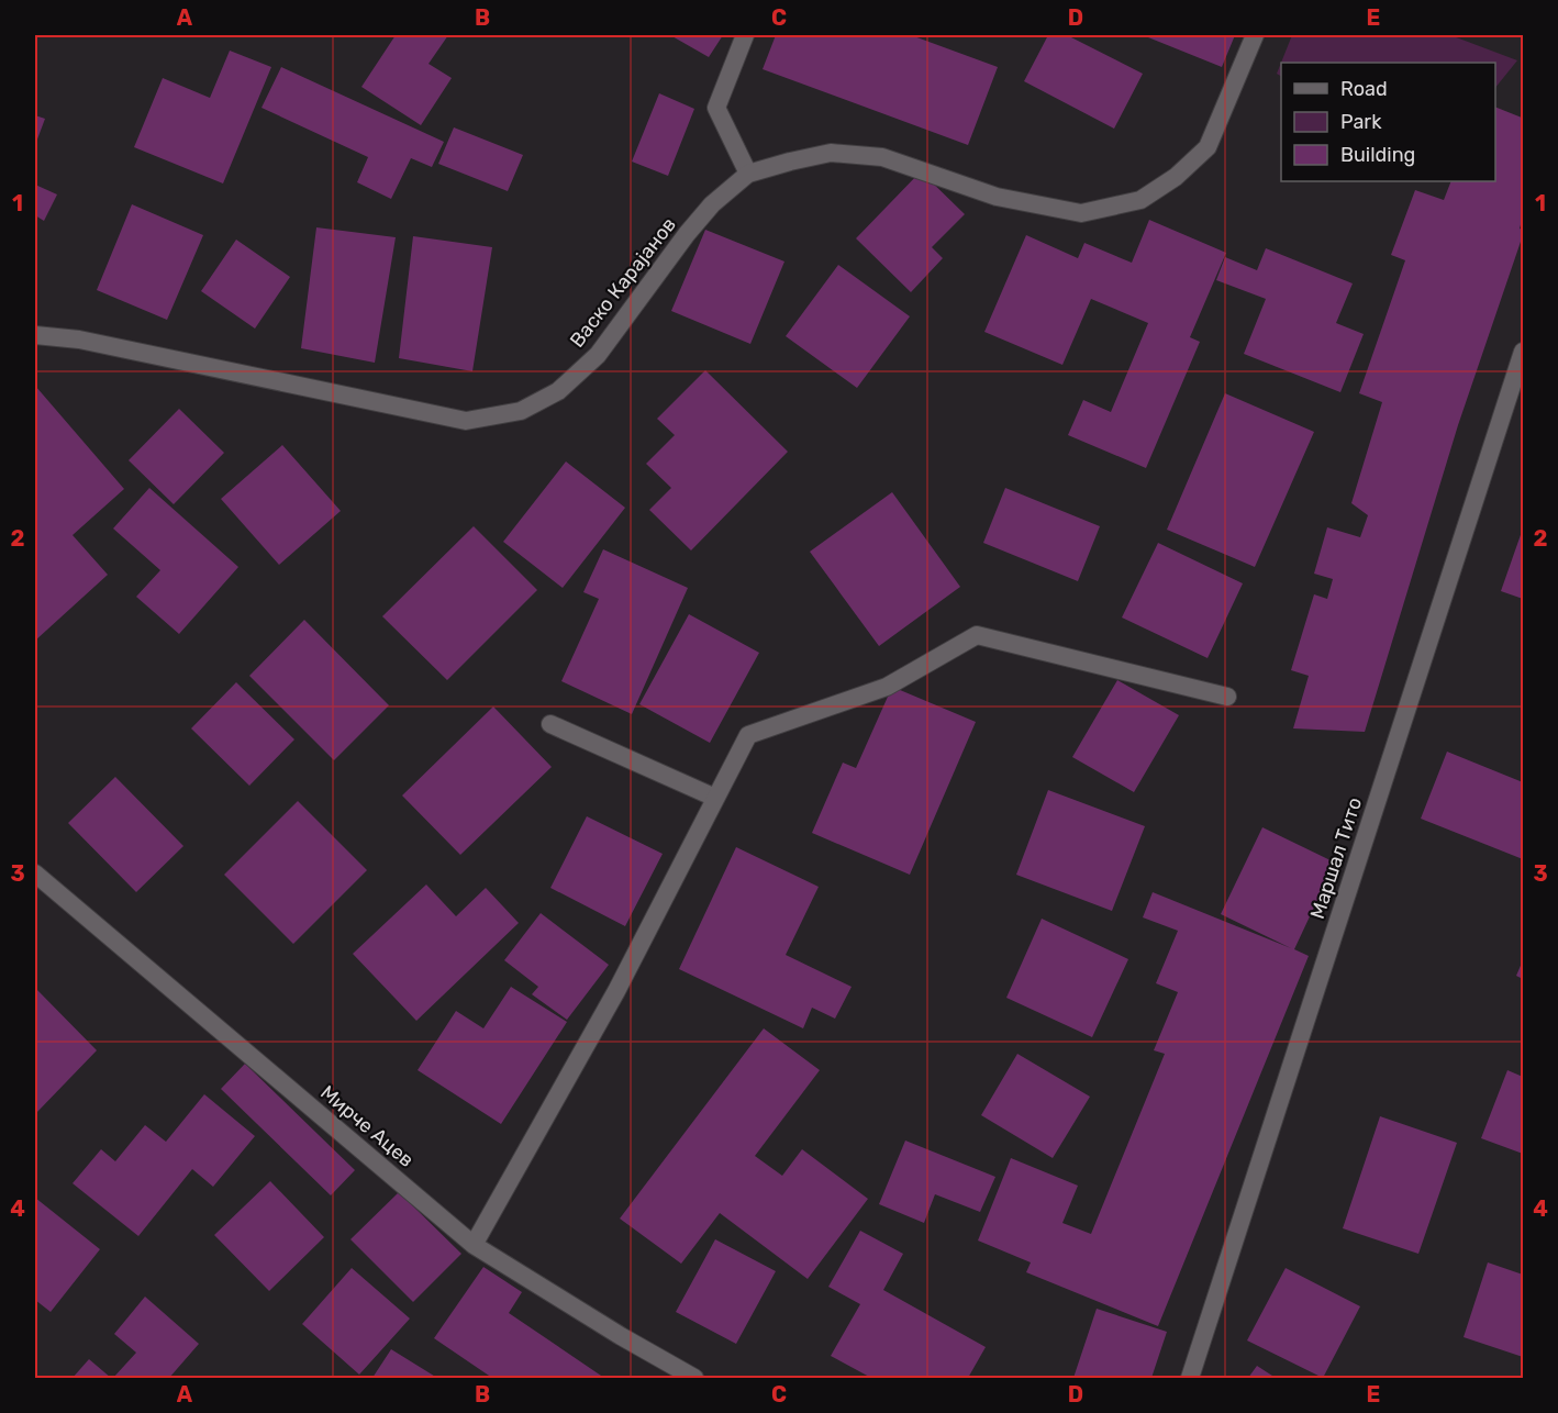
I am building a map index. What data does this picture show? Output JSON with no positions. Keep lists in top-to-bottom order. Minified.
{"streets":{"street":["Вaско Карајанов","Маршал Тито","Мирче Ацев"]},"legend":["Road","Park","Building"],"grid":{"columns":["A","B","C","D","E"],"rows":["1","2","3","4"]}}
